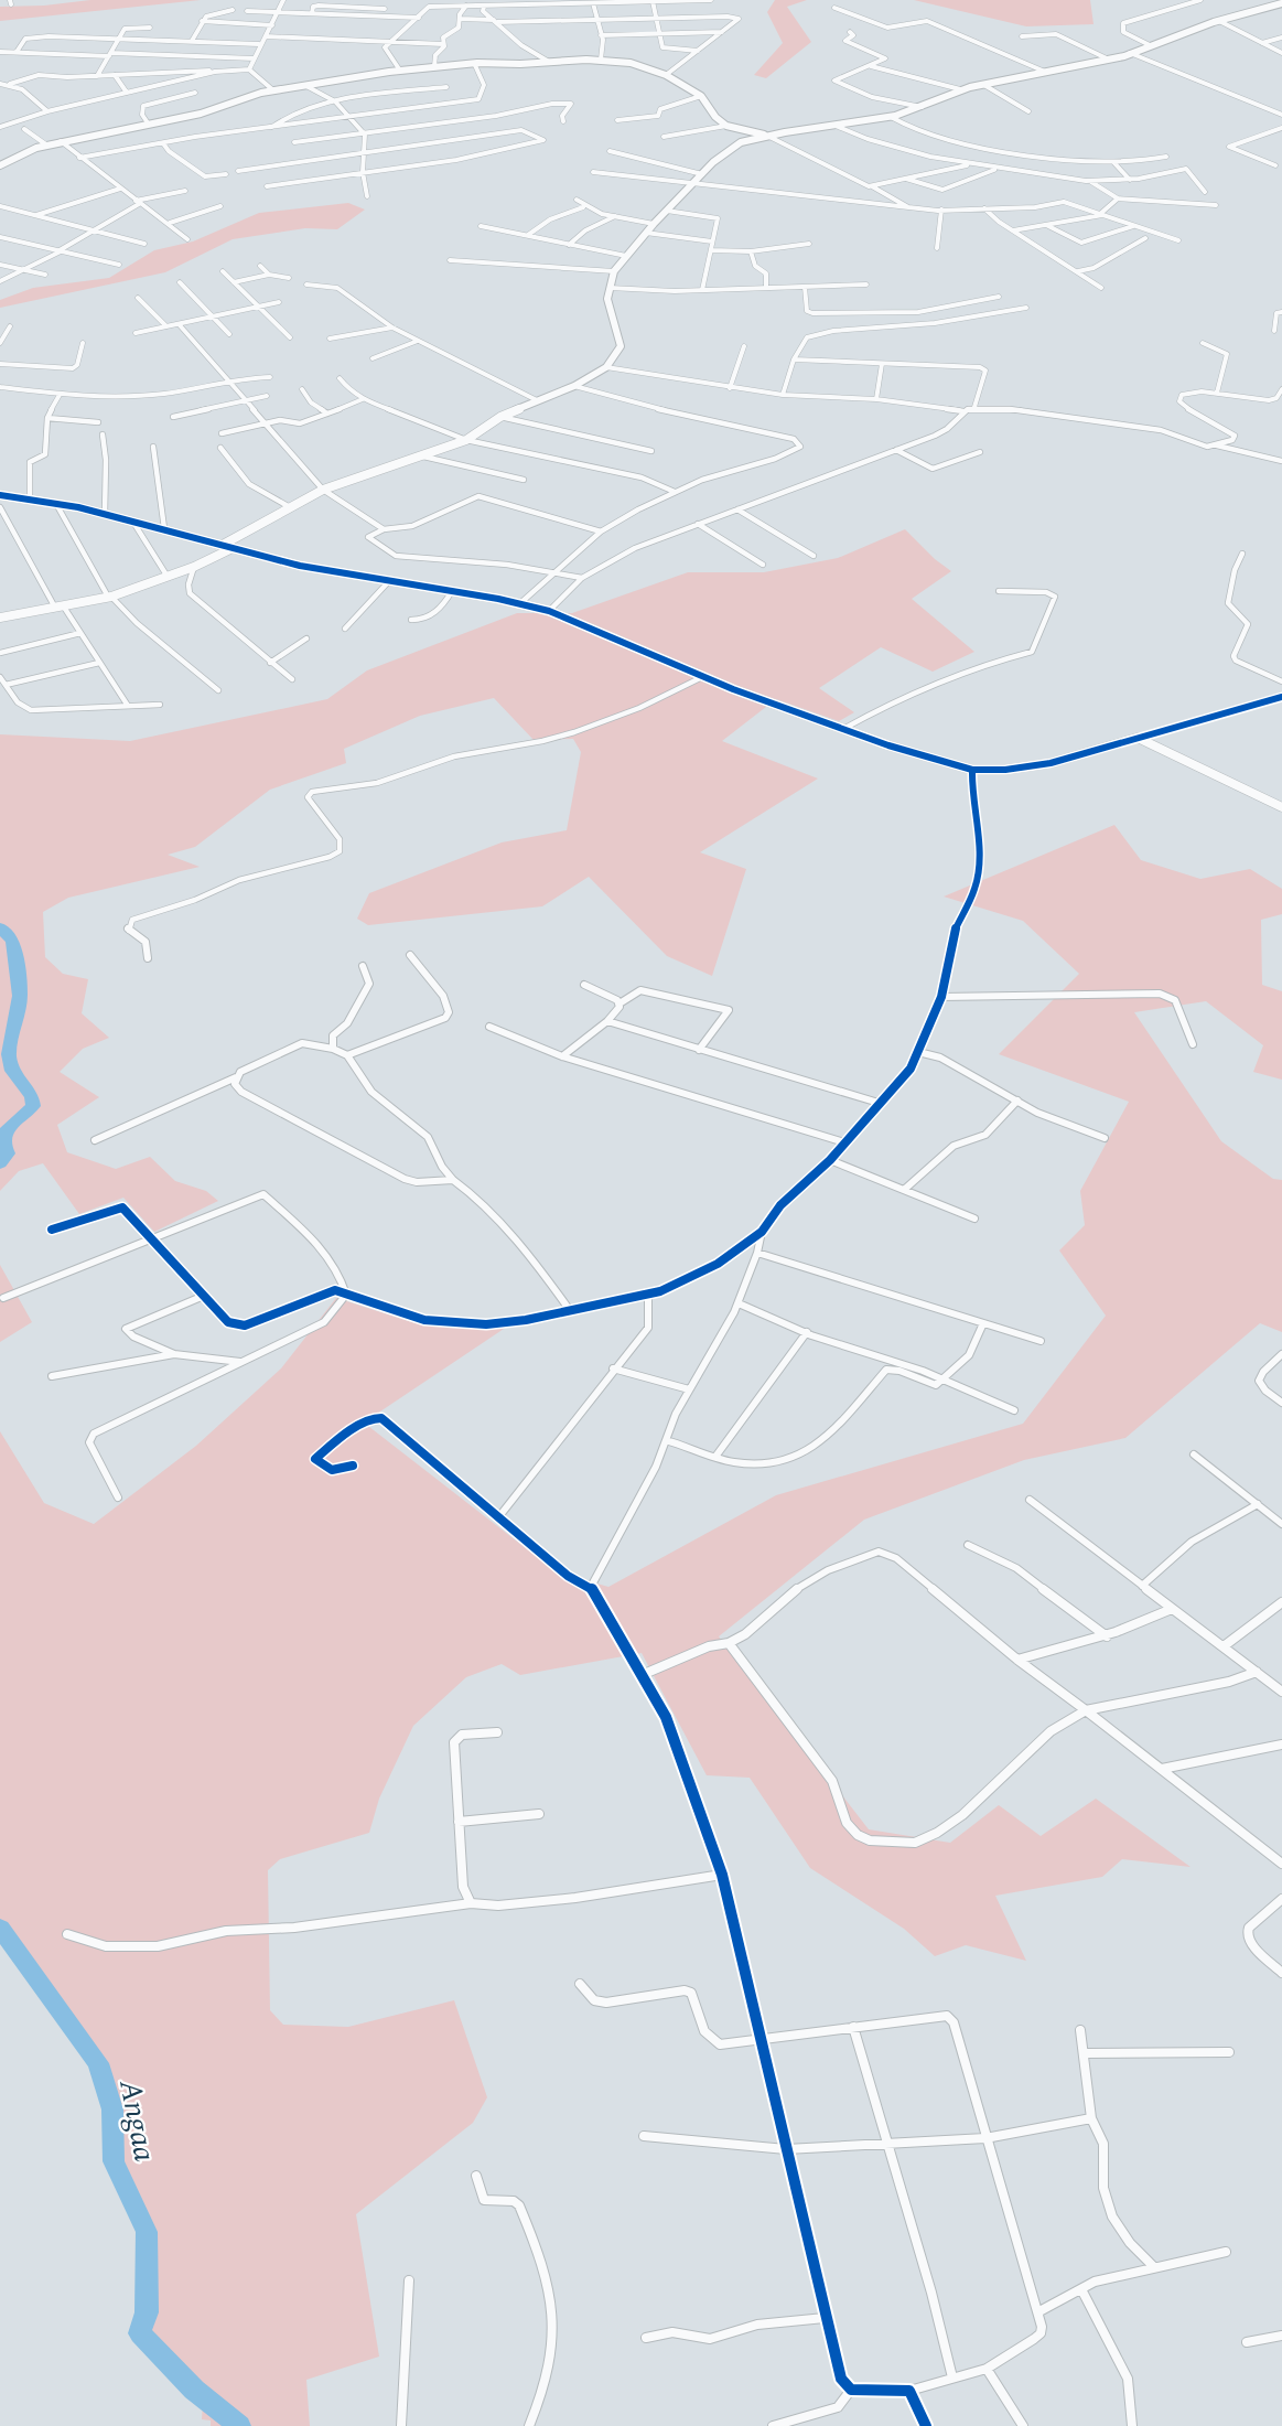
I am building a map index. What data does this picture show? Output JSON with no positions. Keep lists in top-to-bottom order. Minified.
{"water":["Angaa"]}
